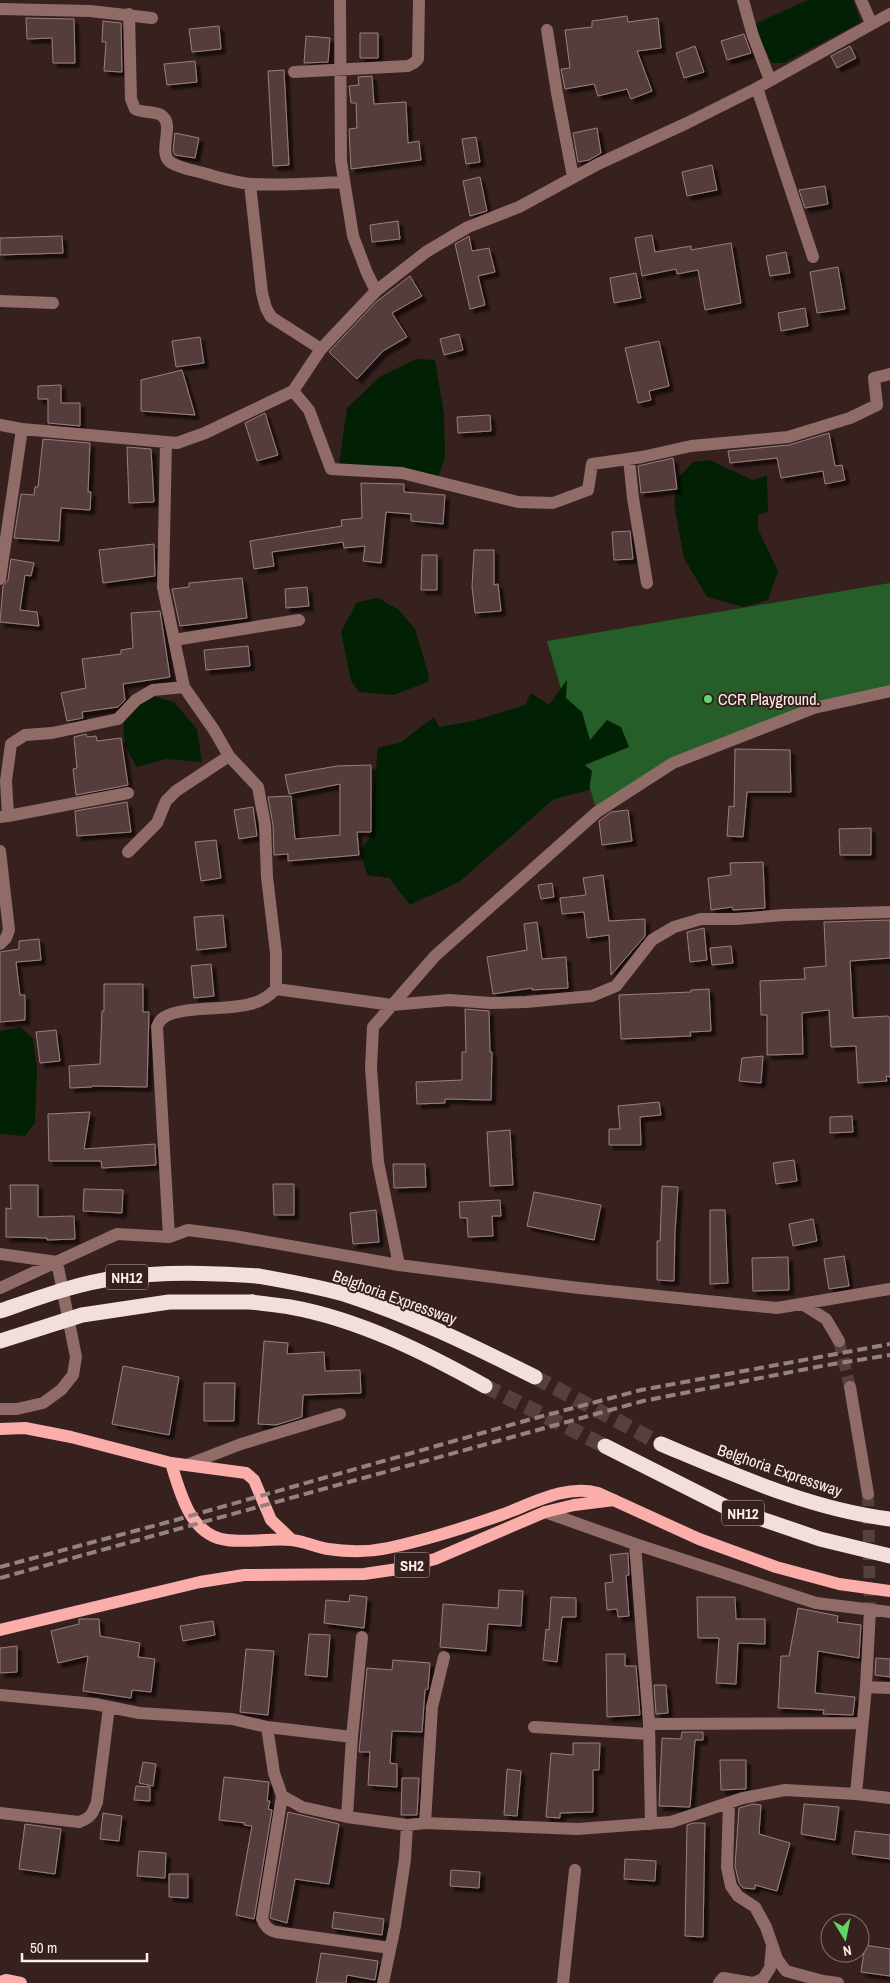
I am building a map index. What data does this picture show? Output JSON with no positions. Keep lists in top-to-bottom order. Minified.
{"streets":{"highway":["NH12","Belghoria Expressway"],"main road":["SH2"]},"places":["CCR Playground."],"scale_bar":"50 m","north":"bottom"}
